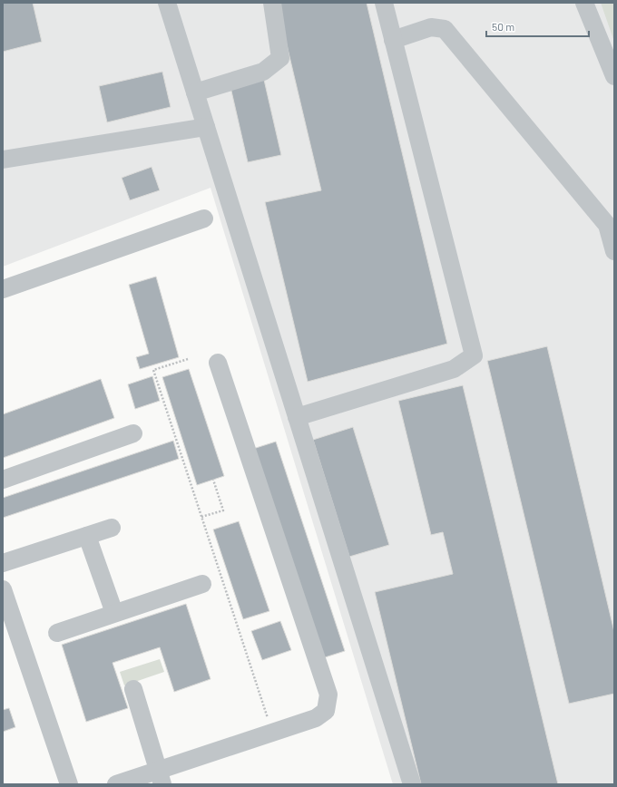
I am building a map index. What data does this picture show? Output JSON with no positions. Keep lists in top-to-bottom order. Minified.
{"scale_bar":"50 m"}
